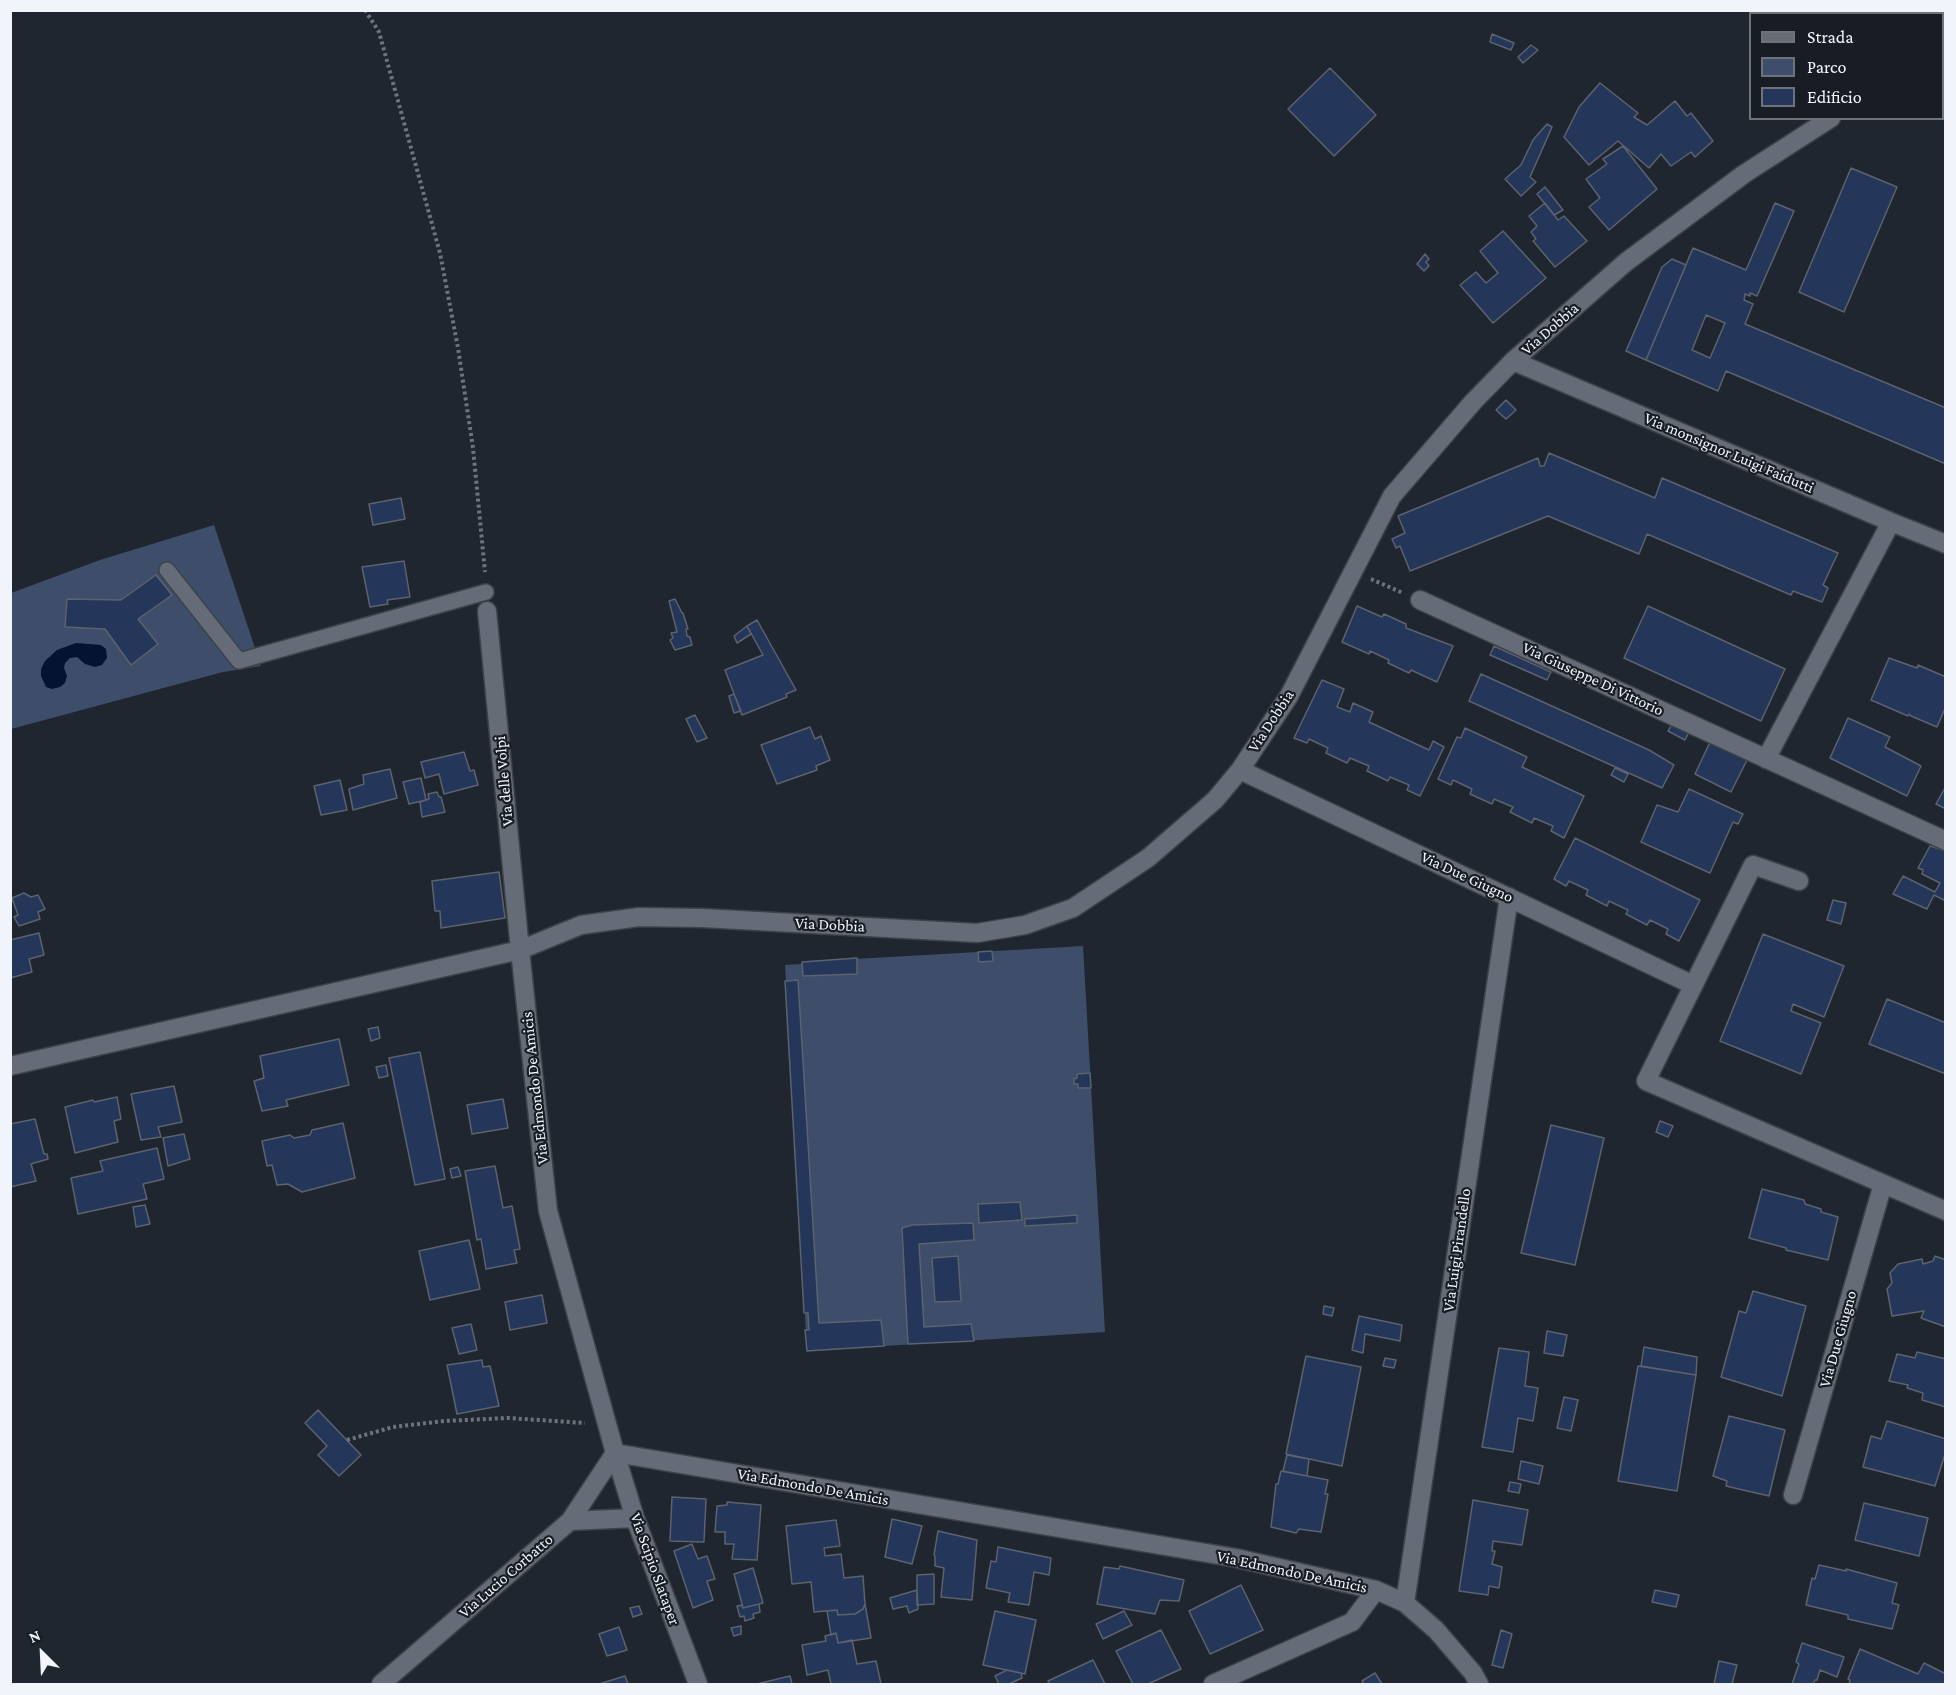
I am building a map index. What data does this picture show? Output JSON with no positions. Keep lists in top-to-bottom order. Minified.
{"streets":{"street":["Via Dobbia","Via monsignor Luigi Faidutti","Via Giuseppe Di Vittorio","Via delle Volpi","Via Due Giugno","Via Edmondo De Amicis","Via Luigi Pirandello","Via Scipio Slataper","Via Lucio Corbatto"]},"crossings":[["Via Dobbia","Via monsignor Luigi Faidutti"],["Via Dobbia","Via delle Volpi"],["Via Dobbia","Via Due Giugno"],["Via Dobbia","Via Edmondo De Amicis"],["Via delle Volpi","Via Edmondo De Amicis"],["Via Due Giugno","Via Luigi Pirandello"],["Via Edmondo De Amicis","Via Luigi Pirandello"],["Via Edmondo De Amicis","Via Scipio Slataper"],["Via Edmondo De Amicis","Via Lucio Corbatto"],["Via Scipio Slataper","Via Lucio Corbatto"]],"legend":["Strada","Parco","Edificio"],"north":"top left"}
